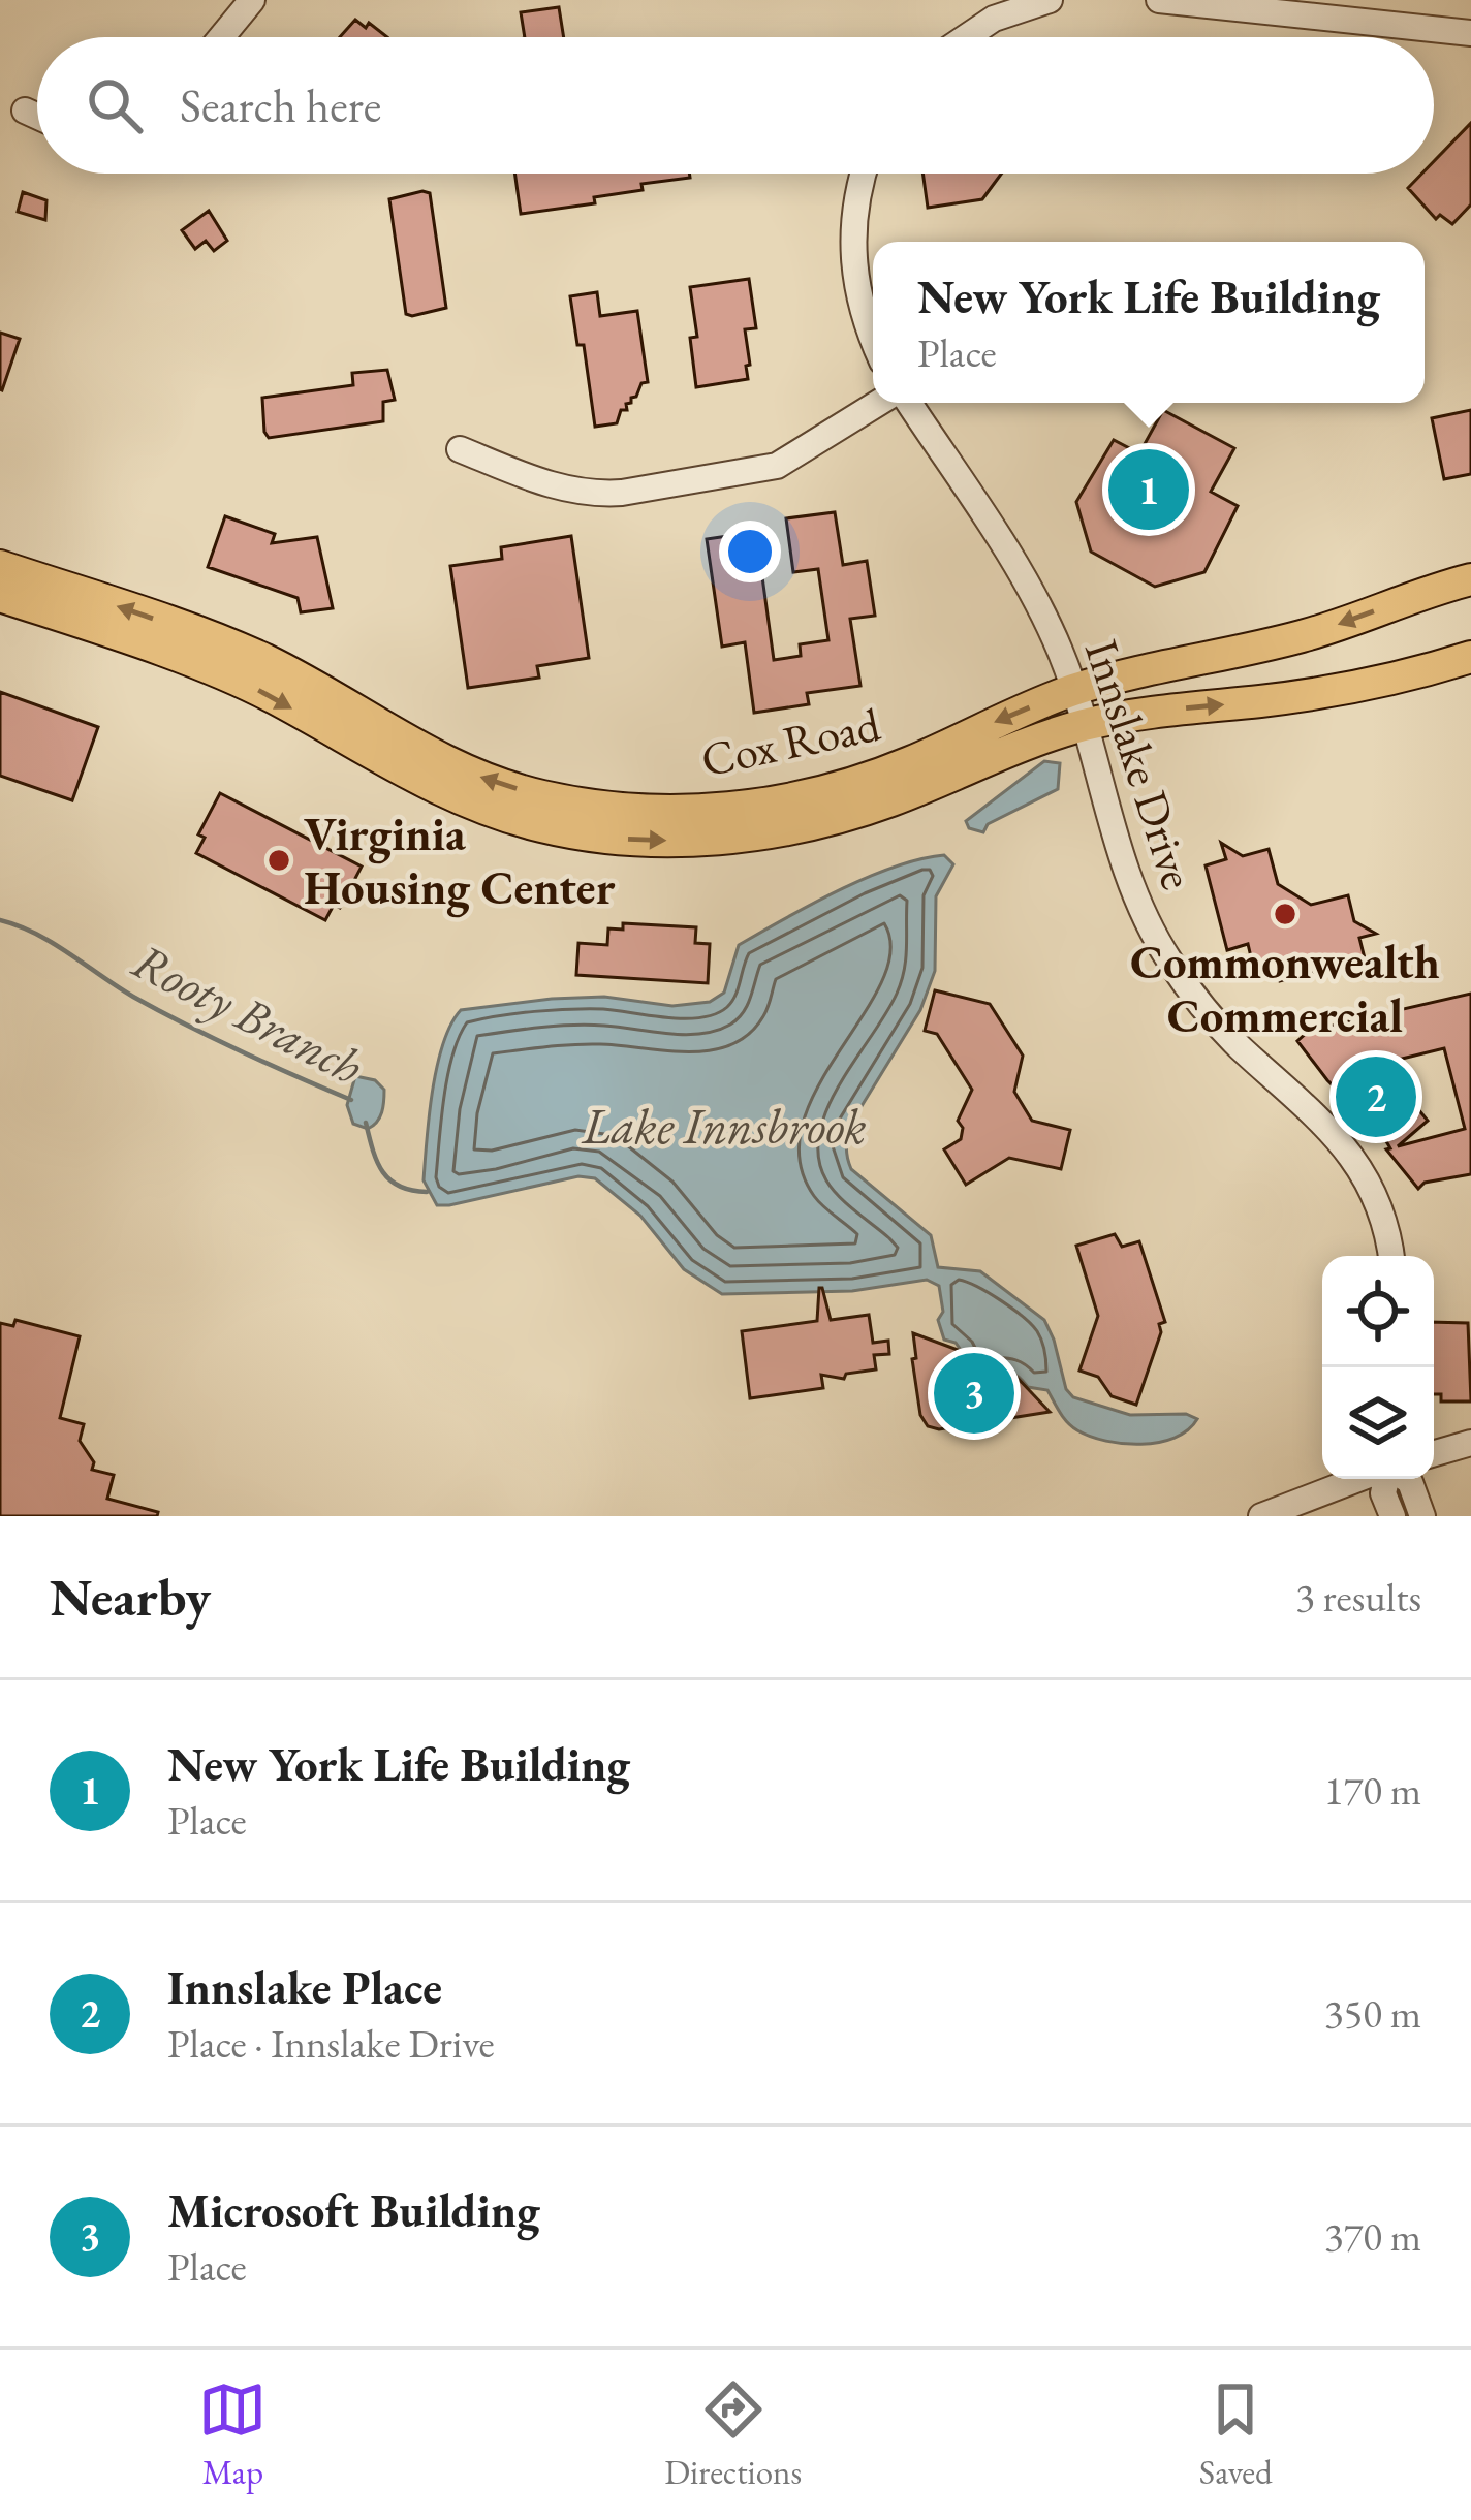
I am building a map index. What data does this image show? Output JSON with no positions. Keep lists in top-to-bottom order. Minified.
{"streets":{"main road":["Cox Road"],"street":["Innslake Drive"]},"crossings":[["Cox Road","Innslake Drive"]],"water":["Rooty Branch","Lake Innsbrook"],"places":["Virginia Housing Center","Commonwealth Commercial"],"page":{"search":"Search here","popup":["New York Life Building","Place"],"pins":["1","2","3"],"heading":["Nearby","3 results"],"list":[{"mark":"1","name":"New York Life Building","note":"Place","value":"170 m"},{"mark":"2","name":"Innslake Place","note":"Place · Innslake Drive","value":"350 m"},{"mark":"3","name":"Microsoft Building","note":"Place","value":"370 m"}],"nav":["Map","Directions","Saved"]}}
